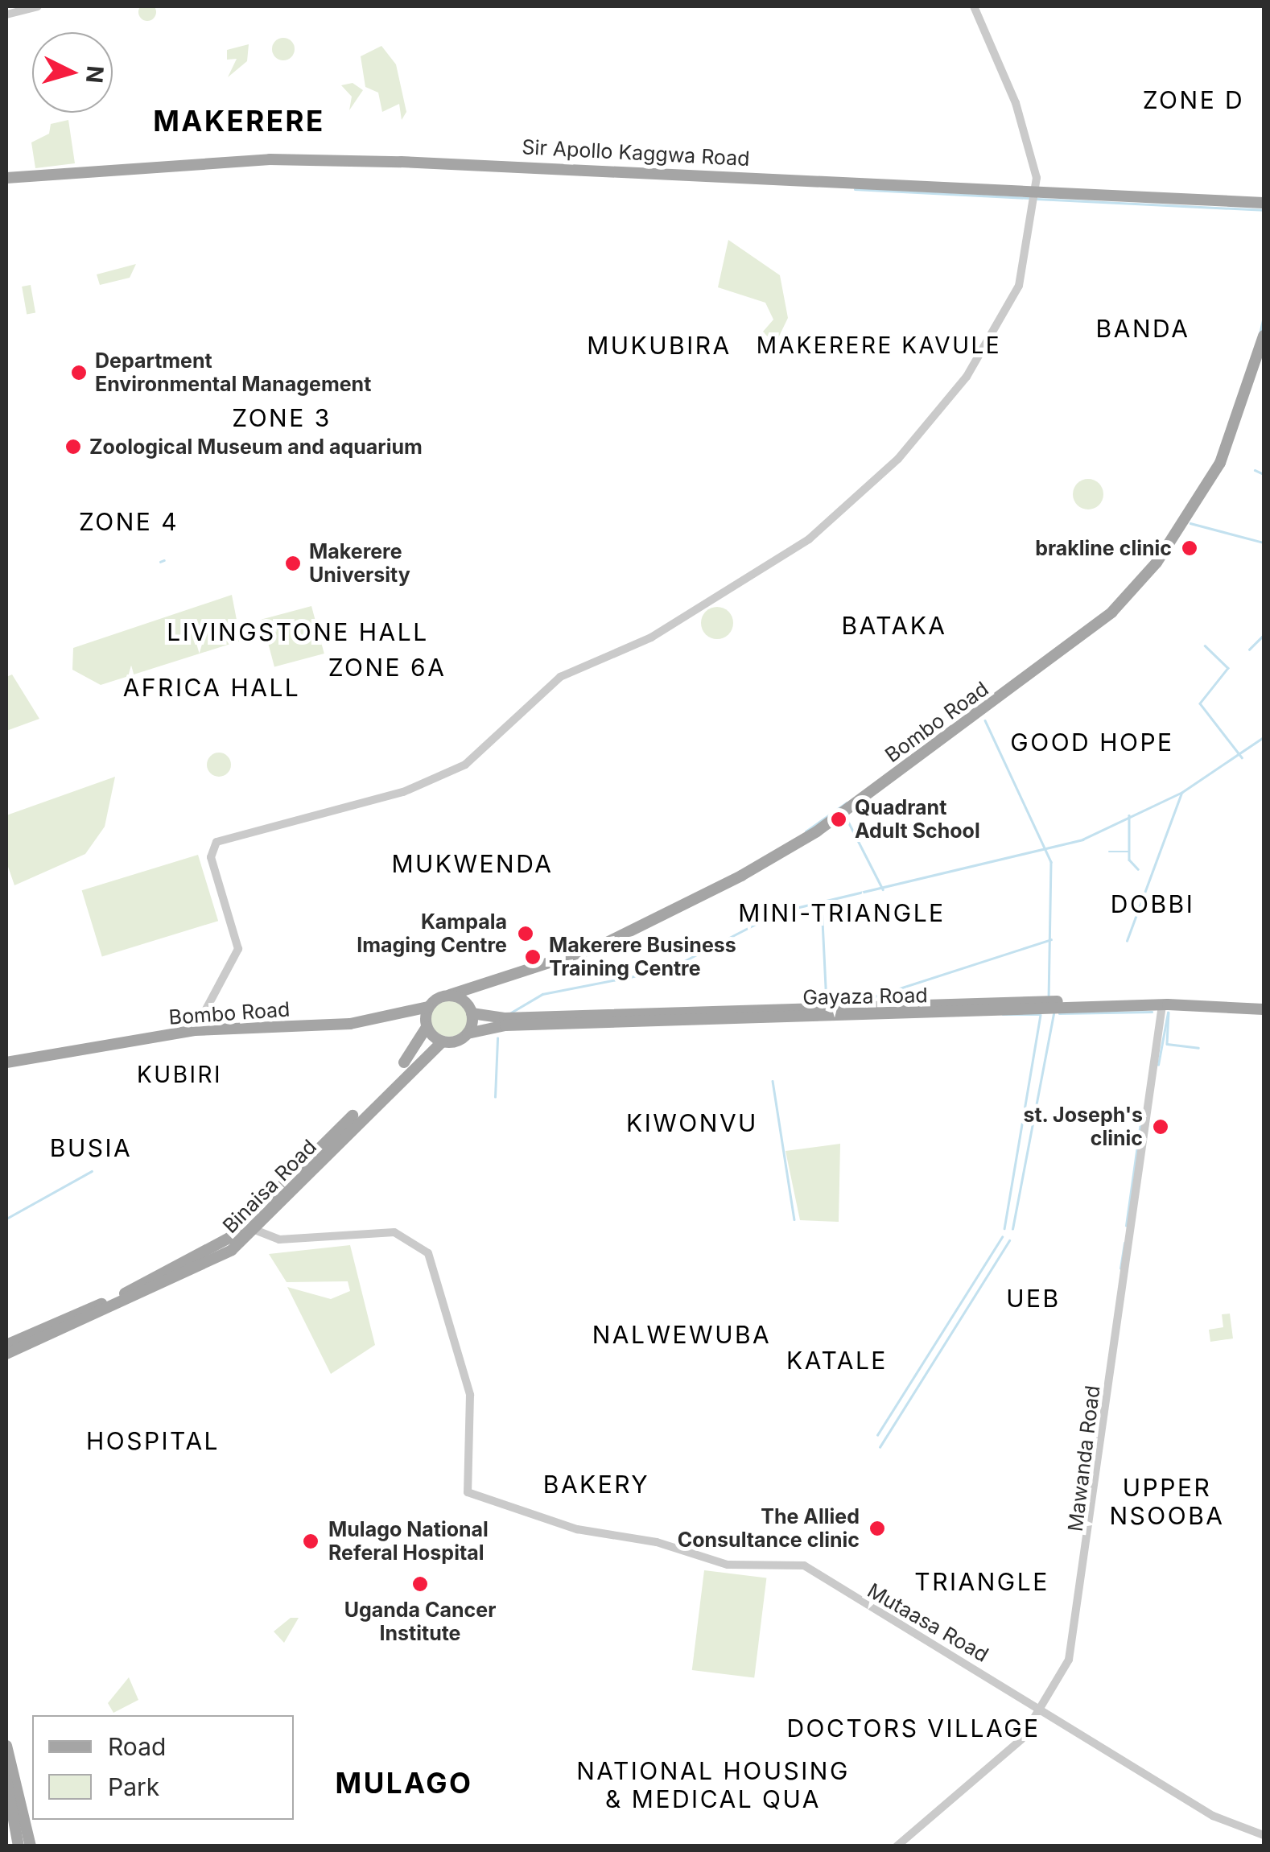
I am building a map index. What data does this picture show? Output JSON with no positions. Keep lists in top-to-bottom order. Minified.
{"streets":{"main road":["Sir Apollo Kaggwa Road","Bombo Road","Gayaza Road","Binaisa Road"],"street":["Mawanda Road","Mutaasa Road"]},"crossings":[["Bombo Road","Gayaza Road"],["Bombo Road","Binaisa Road"],["Gayaza Road","Binaisa Road"],["Gayaza Road","Mawanda Road"],["Binaisa Road","Mutaasa Road"],["Mawanda Road","Mutaasa Road"]],"districts":["ZONE D","MAKERERE","BANDA","MUKUBIRA","MAKERERE KAVULE","ZONE 3","ZONE 4","BATAKA","LIVINGSTONE HALL","ZONE 6A","AFRICA HALL","GOOD HOPE","MUKWENDA","DOBBI","MINI-TRIANGLE","KUBIRI","KIWONVU","BUSIA","UEB","NALWEWUBA","KATALE","HOSPITAL","BAKERY","UPPER NSOOBA","TRIANGLE","DOCTORS VILLAGE","NATIONAL HOUSING & MEDICAL QUA","MULAGO"],"places":["Department Environmental Management","Zoological Museum and aquarium","brakline clinic","Makerere University","Quadrant Adult School","Kampala Imaging Centre","Makerere Business Training Centre","st. Joseph's clinic","The Allied Consultance clinic","Mulago National Referal Hospital","Uganda Cancer Institute"],"legend":["Road","Park"],"north":"right"}
